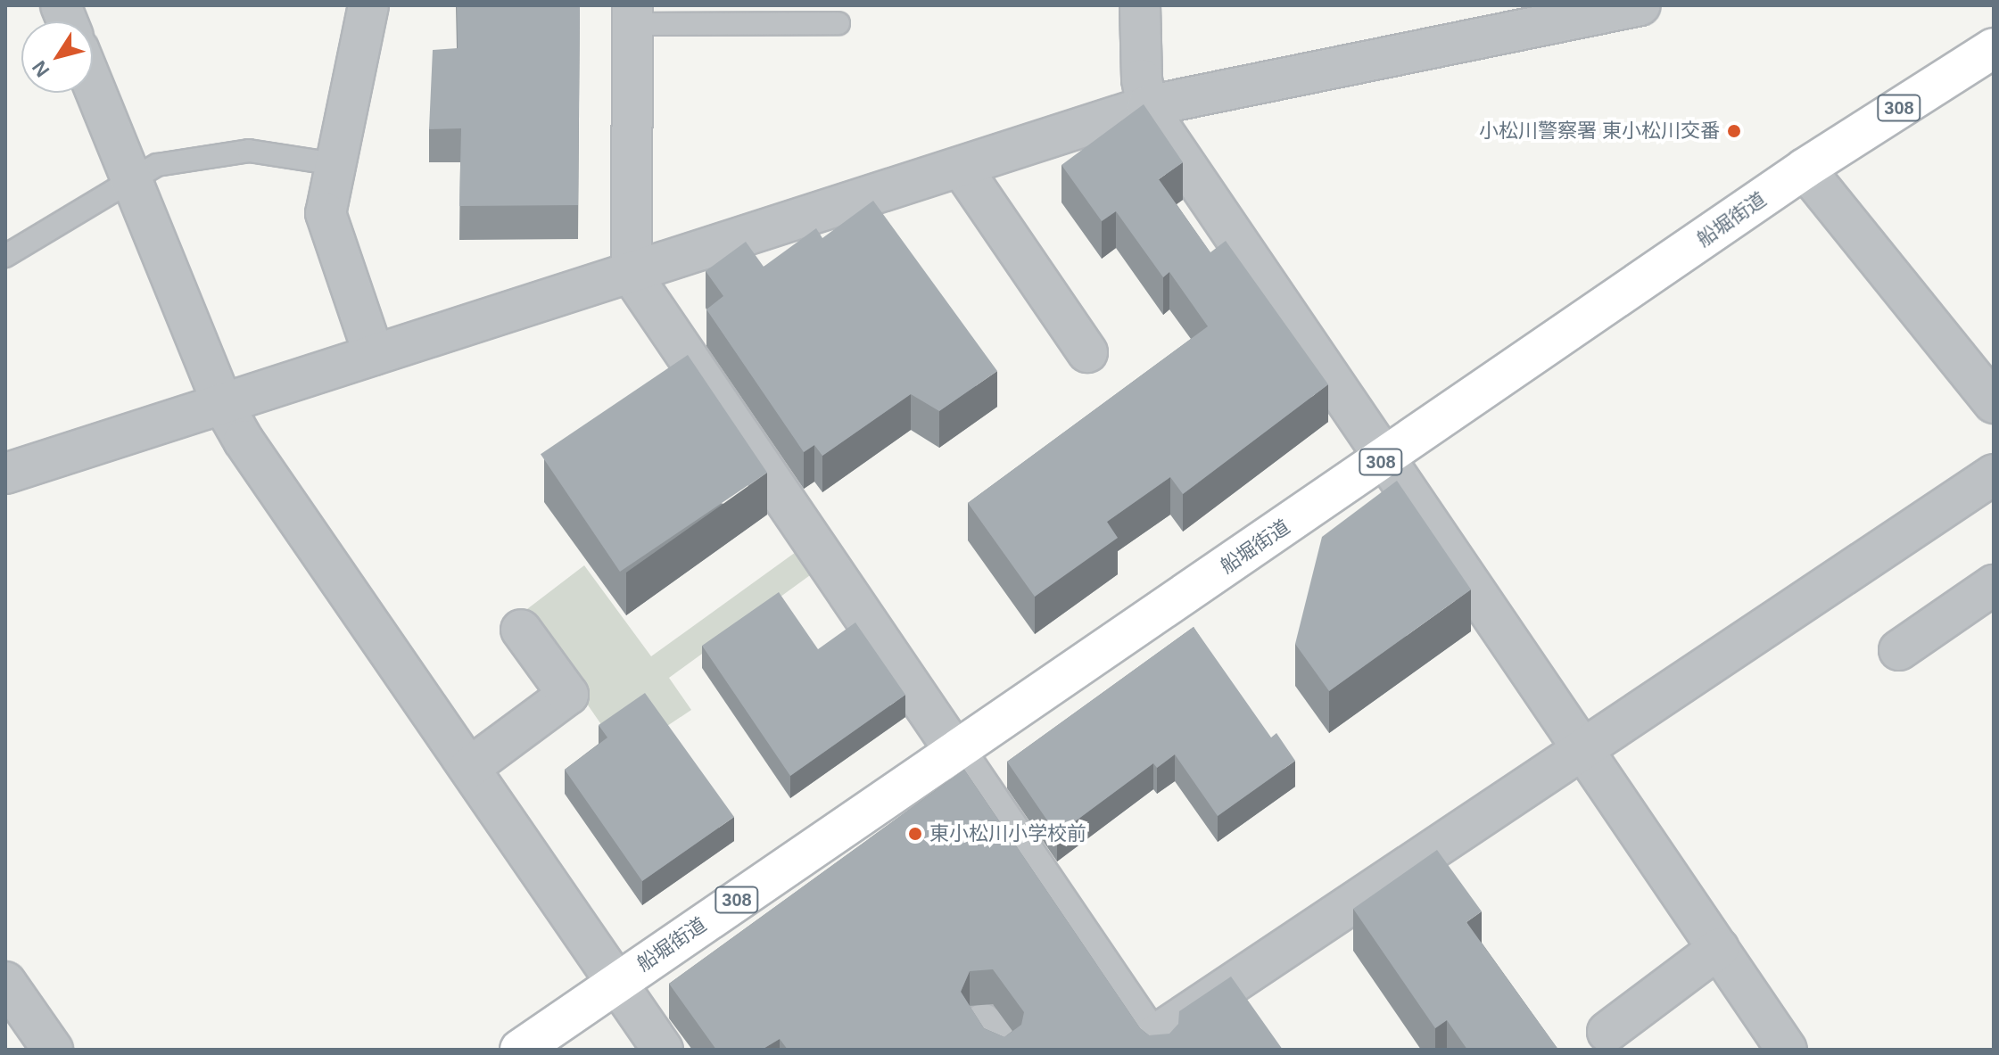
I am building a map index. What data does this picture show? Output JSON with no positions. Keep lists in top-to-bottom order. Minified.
{"streets":{"main road":["308","船堀街道"]},"places":["小松川警察署 東小松川交番","東小松川小学校前"],"north":"bottom left"}
